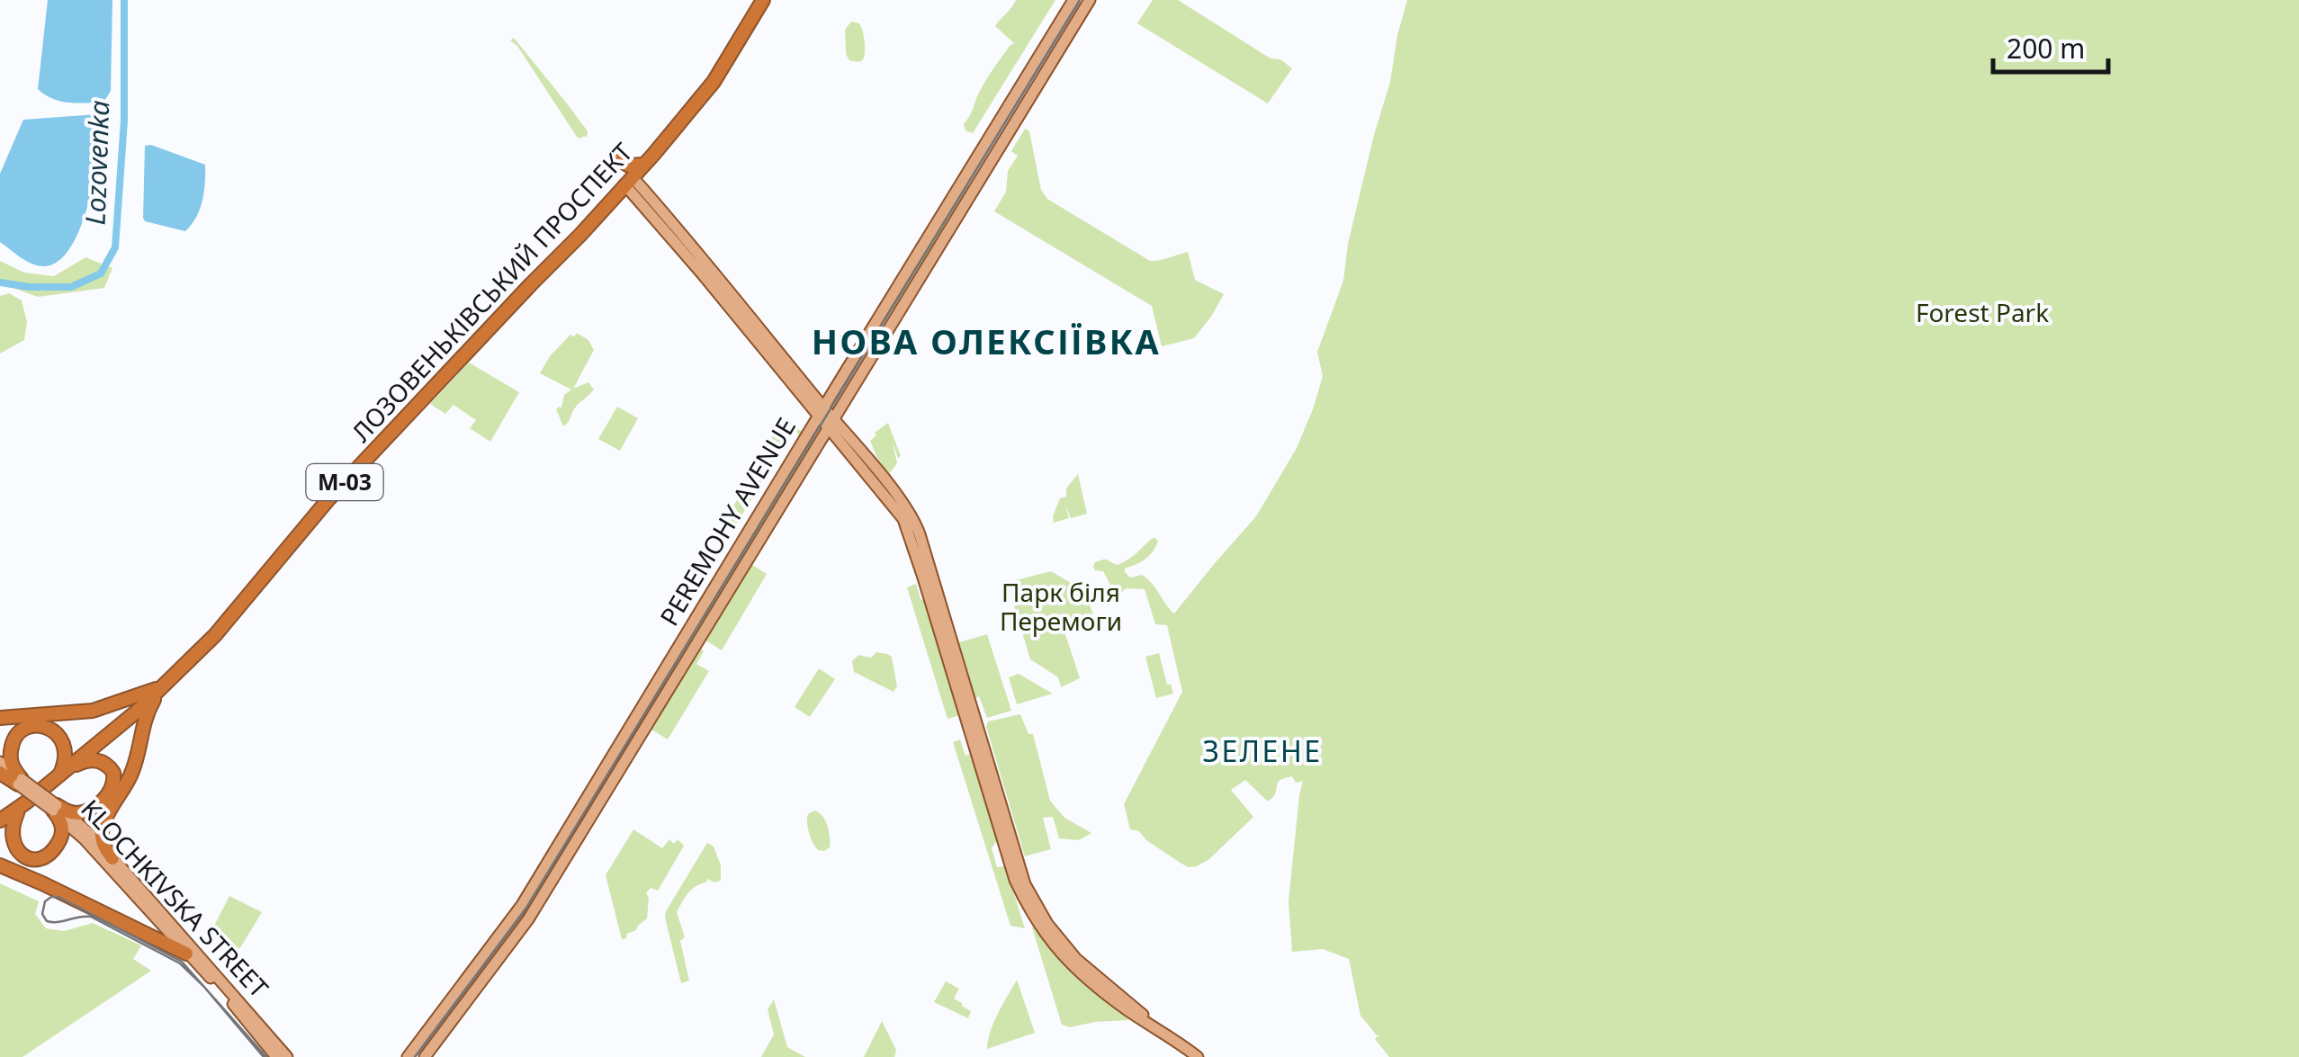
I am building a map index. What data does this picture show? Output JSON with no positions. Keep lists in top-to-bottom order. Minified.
{"streets":{"highway":["ЛОЗОВЕНЬКІВСЬКИЙ ПРОСПЕКТ","М-03"],"main road":["PEREMOHY AVENUE","KLOCHKIVSKA STREET"]},"districts":["НОВА ОЛЕКСІЇВКА","ЗЕЛЕНЕ"],"water":["Lozovenka"],"parks":["Forest Park","Парк біля Перемоги"],"scale_bar":"200 m"}
